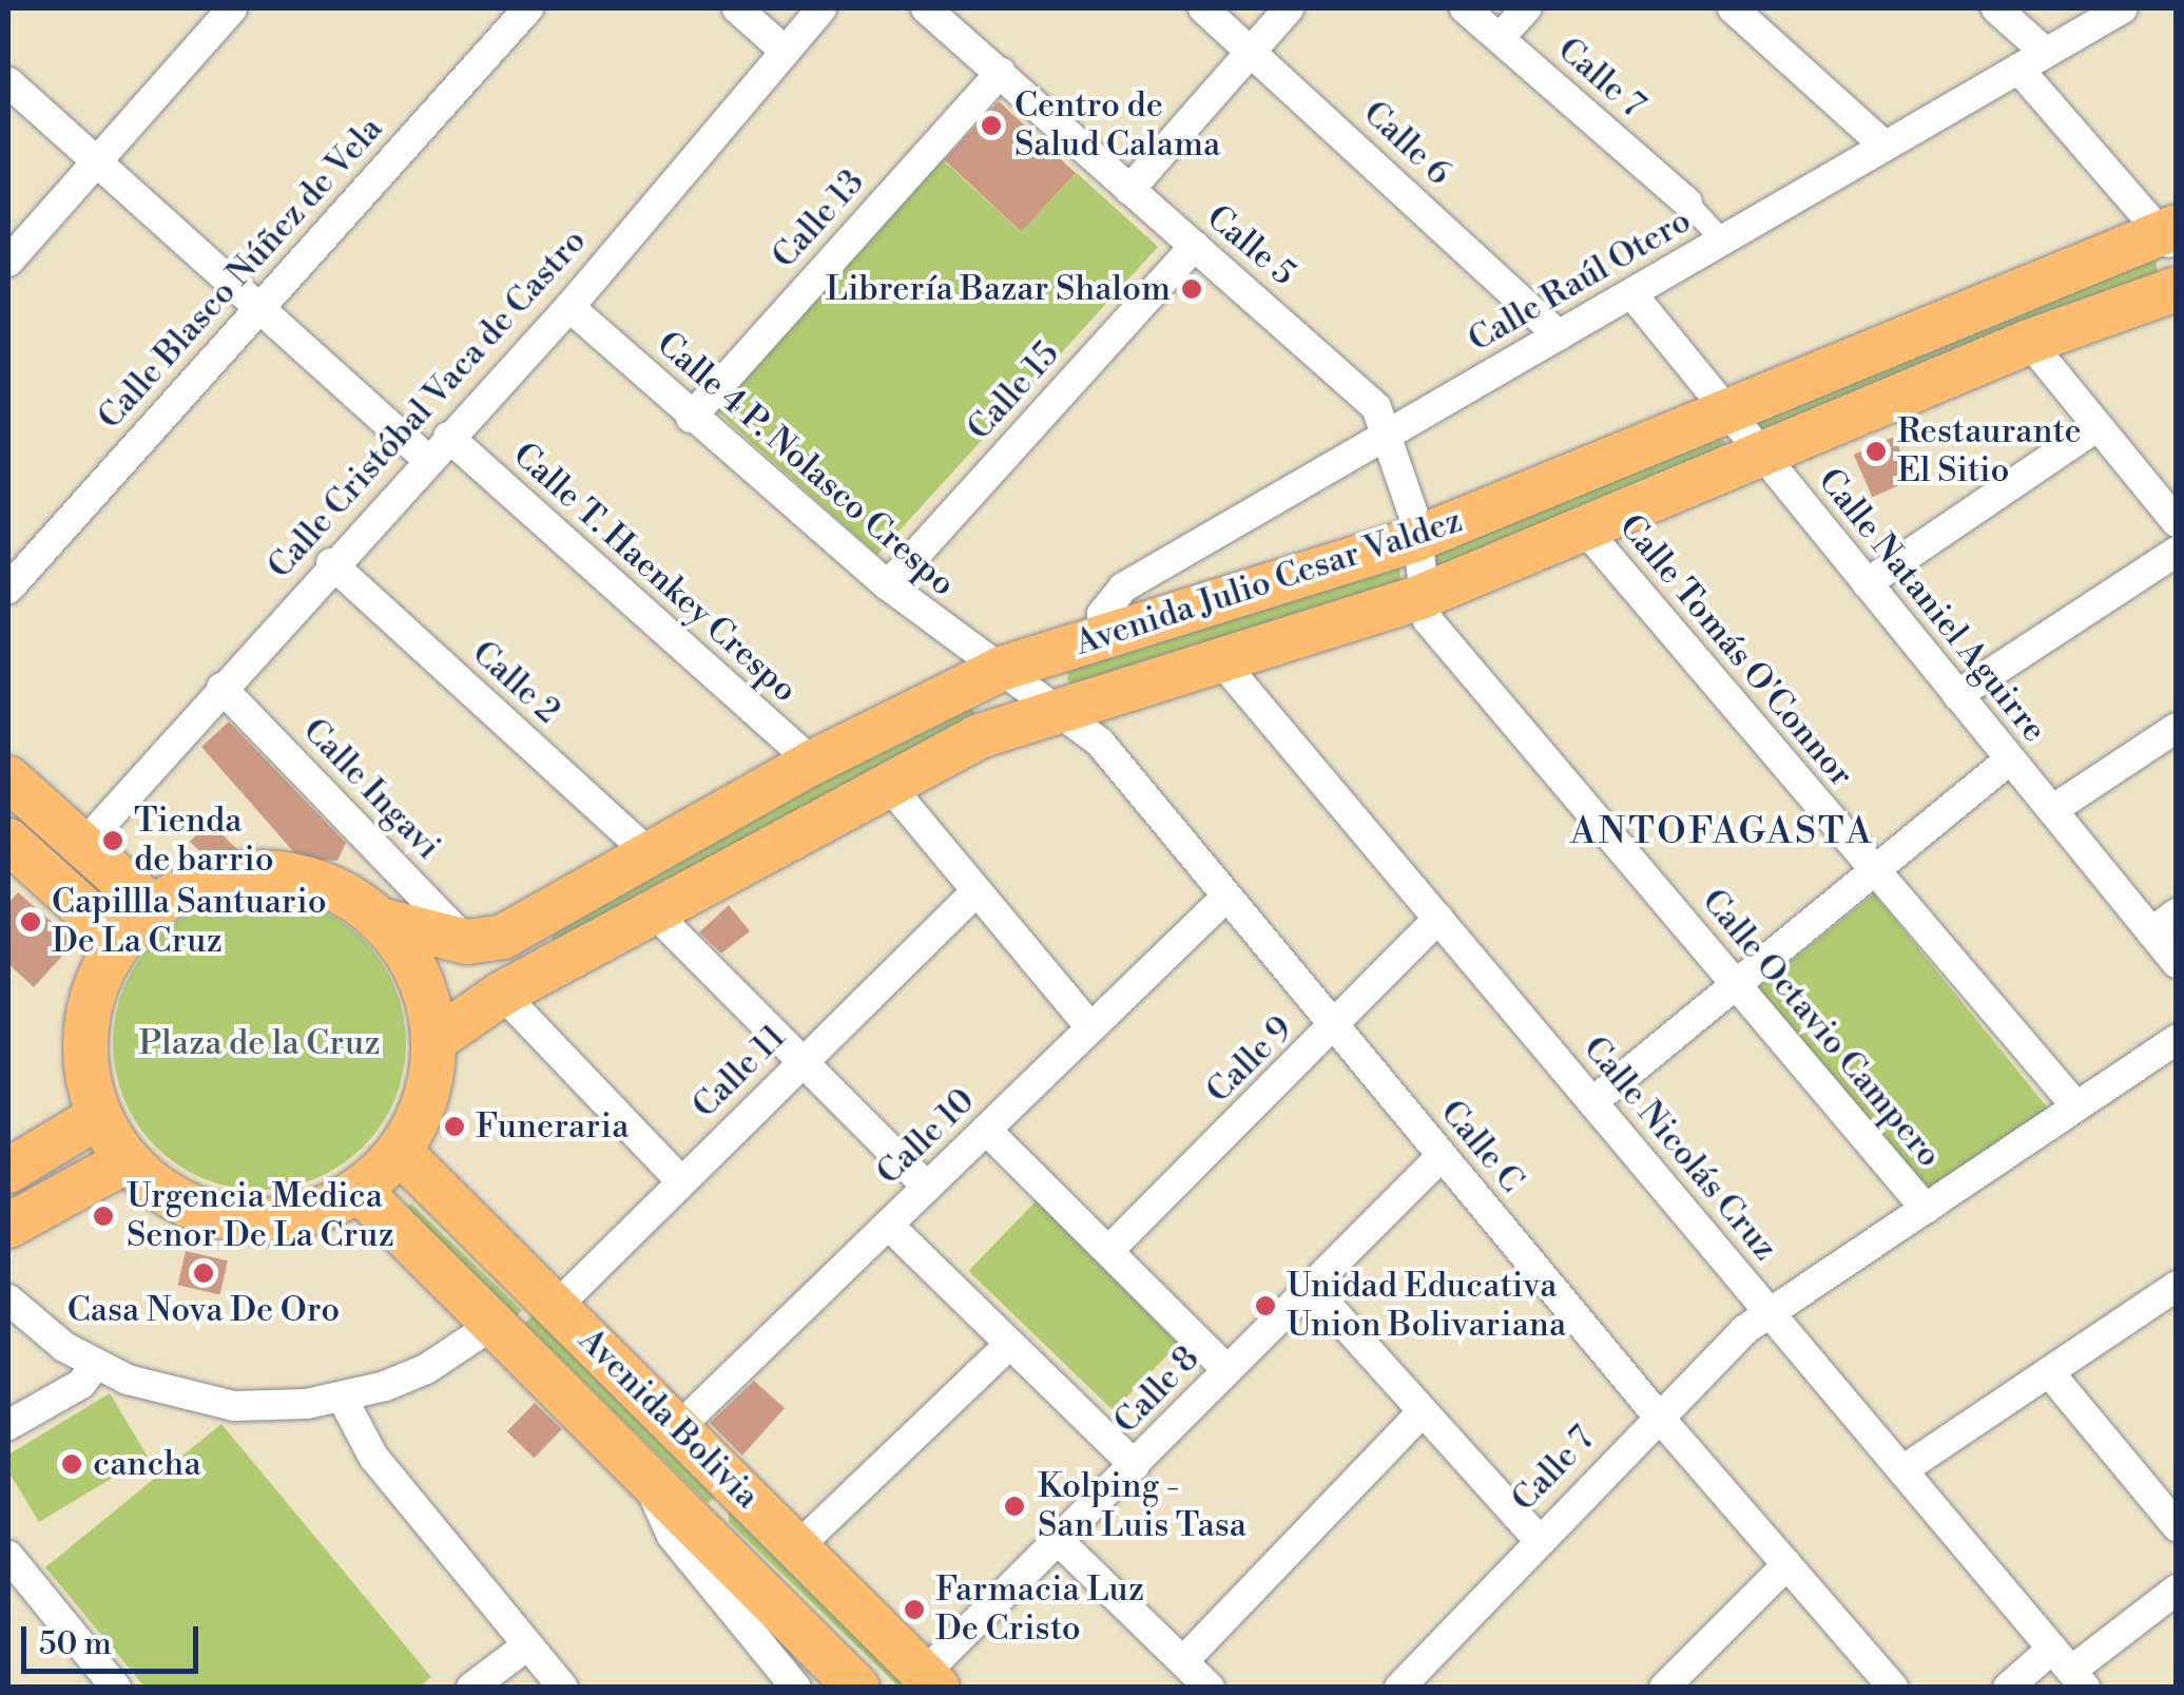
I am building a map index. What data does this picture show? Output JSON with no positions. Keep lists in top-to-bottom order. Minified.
{"streets":{"main road":["Avenida Julio Cesar Valdez","Avenida Bolivia"],"street":["Calle 7","Calle 6","Calle 13","Calle 5","Calle Blasco Núñez de Vela","Calle Raúl Otero","Calle 15","Calle Cristóbal Vaca de Castro","Calle 4 P. Nolasco Crespo","Calle T. Haenkey Crespo","Calle Nataniel Aguirre","Calle Tomás O'Connor","Calle 2","Calle Ingavi","Calle Octavio Campero","Calle 9","Calle 11","Calle 10","Calle C","Calle Nicolás Cruz","Calle 8"]},"crossings":[["Calle 7","Calle Tomás O'Connor"],["Calle 7","Calle Octavio Campero"],["Calle 7","Calle C"],["Calle 7","Calle Nicolás Cruz"],["Calle 6","Calle Raúl Otero"],["Calle 13","Calle 5"],["Calle 13","Calle 4 P. Nolasco Crespo"],["Calle 5","Calle Raúl Otero"],["Calle 5","Calle 15"],["Calle 5","Avenida Julio Cesar Valdez"],["Calle 5","Calle Octavio Campero"],["Calle Raúl Otero","Avenida Julio Cesar Valdez"],["Calle Raúl Otero","Calle Nataniel Aguirre"],["Calle 15","Calle 4 P. Nolasco Crespo"],["Calle Cristóbal Vaca de Castro","Calle 4 P. Nolasco Crespo"],["Calle Cristóbal Vaca de Castro","Calle T. Haenkey Crespo"],["Calle Cristóbal Vaca de Castro","Calle 2"],["Calle Cristóbal Vaca de Castro","Calle Ingavi"],["Calle 4 P. Nolasco Crespo","Avenida Julio Cesar Valdez"],["Calle 4 P. Nolasco Crespo","Calle C"],["Calle T. Haenkey Crespo","Avenida Julio Cesar Valdez"],["Avenida Julio Cesar Valdez","Calle Nataniel Aguirre"],["Avenida Julio Cesar Valdez","Calle Tomás O'Connor"],["Avenida Julio Cesar Valdez","Calle 2"],["Avenida Julio Cesar Valdez","Calle Ingavi"],["Avenida Julio Cesar Valdez","Calle Octavio Campero"],["Avenida Julio Cesar Valdez","Calle C"],["Avenida Julio Cesar Valdez","Calle Nicolás Cruz"],["Avenida Julio Cesar Valdez","Avenida Bolivia"],["Calle 9","Calle C"],["Calle 9","Calle Nicolás Cruz"],["Calle 11","Avenida Bolivia"],["Calle 10","Calle C"],["Calle 10","Avenida Bolivia"],["Calle C","Calle 8"],["Calle 8","Avenida Bolivia"]],"districts":["ANTOFAGASTA"],"parks":["Plaza de la Cruz"],"places":["Centro de Salud Calama","Librería Bazar Shalom","Restaurante El Sitio","Tienda de barrio","Capillla Santuario De La Cruz","Funeraria","Urgencia Medica Senor De La Cruz","Casa Nova De Oro","Unidad Educativa Union Bolivariana","cancha","Kolping - San Luis Tasa","Farmacia Luz De Cristo"],"scale_bar":"50 m"}
